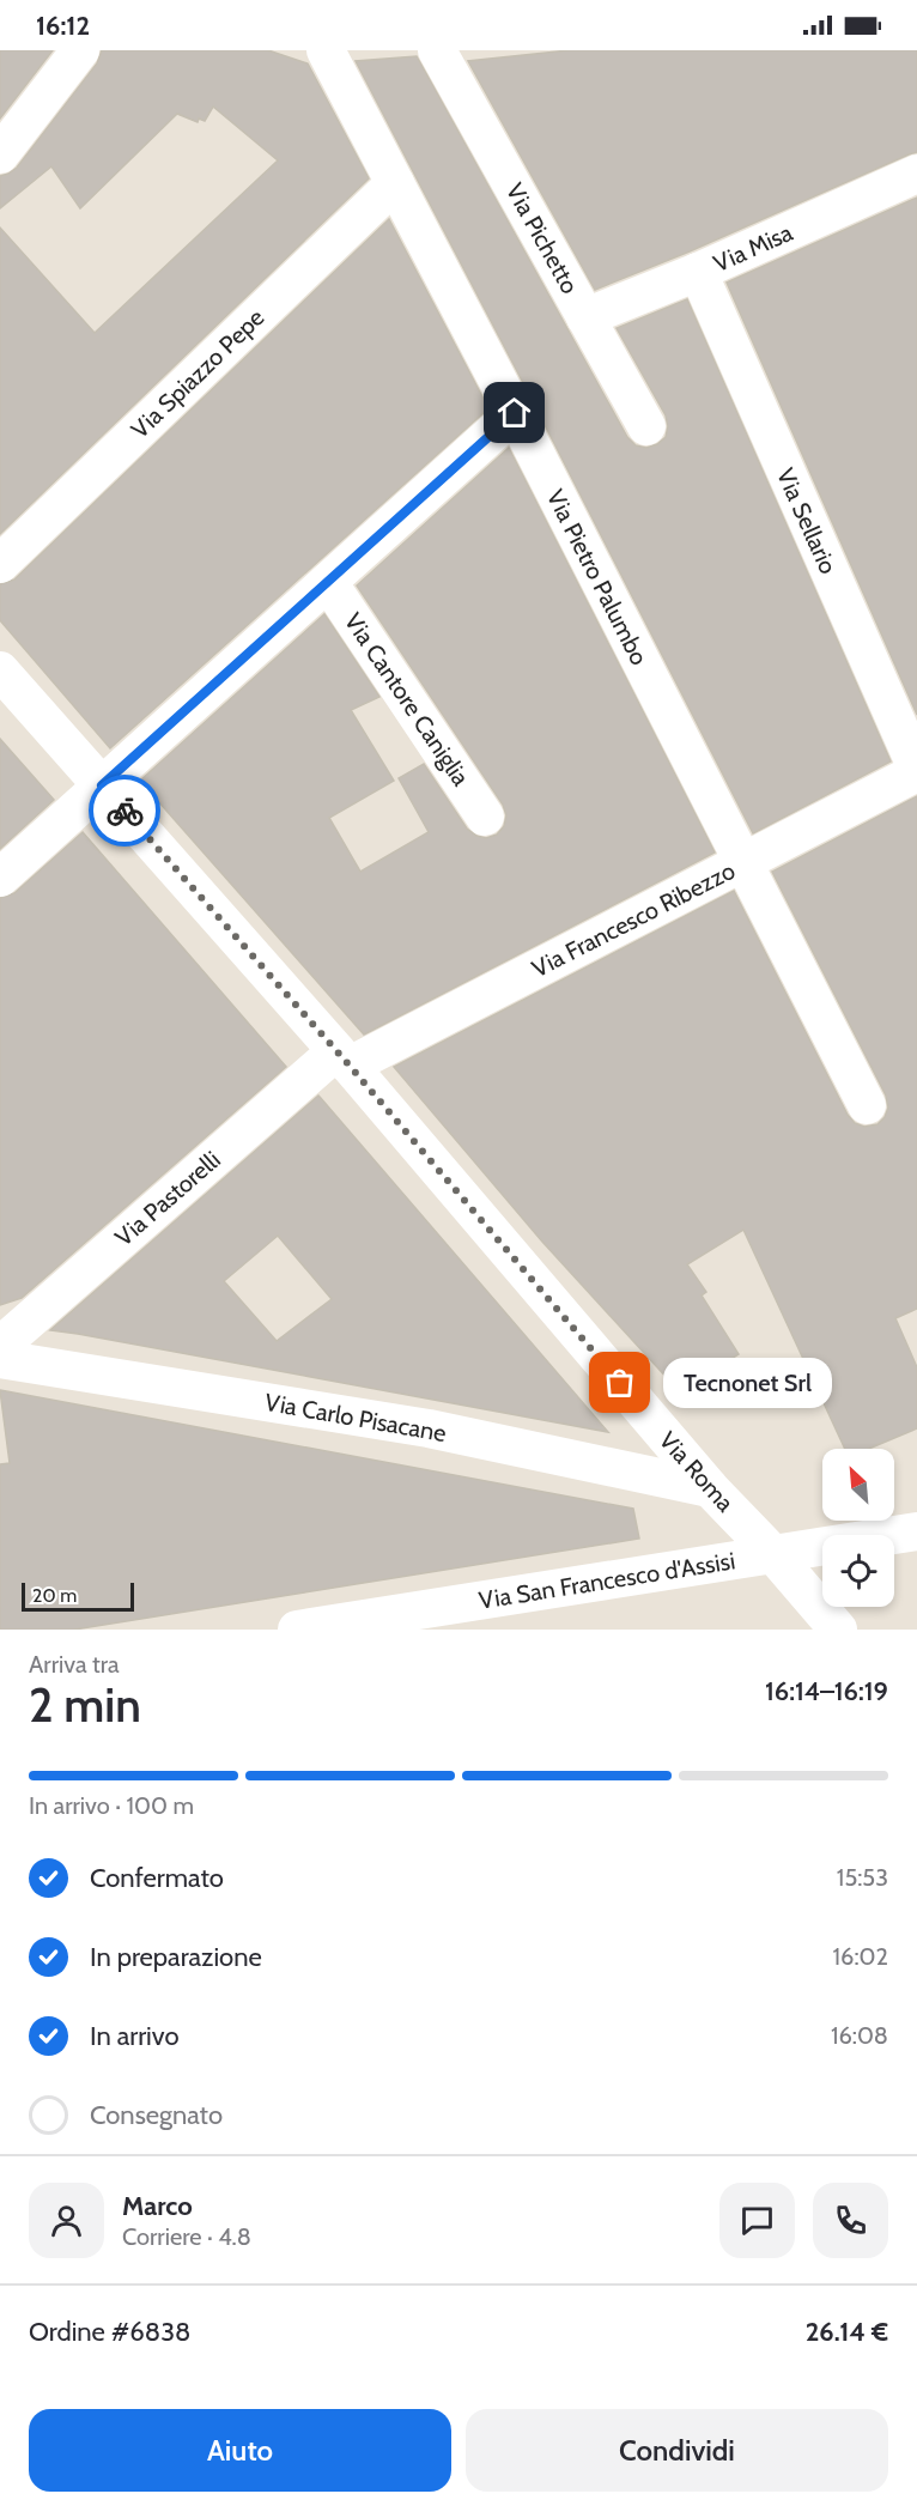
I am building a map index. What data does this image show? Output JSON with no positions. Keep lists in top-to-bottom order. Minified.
{"streets":{"street":["Via Pichetto","Via Misa","Via Spiazzo Pepe","Via Sellario","Via Pietro Palumbo","Via Cantore Caniglia","Via Francesco Ribezzo","Via Pastorelli","Via Carlo Pisacane","Via Roma","Via San Francesco d'Assisi"]},"crossings":[["Via Pichetto","Via Misa"],["Via Misa","Via Sellario"],["Via Spiazzo Pepe","Via Pietro Palumbo"],["Via Sellario","Via Francesco Ribezzo"],["Via Pietro Palumbo","Via Francesco Ribezzo"],["Via Francesco Ribezzo","Via Pastorelli"],["Via Francesco Ribezzo","Via Roma"],["Via Pastorelli","Via Roma"],["Via Carlo Pisacane","Via Roma"],["Via Roma","Via San Francesco d'Assisi"]],"places":["Tecnonet Srl"],"scale_bar":"20 m","north":"top left","page":{"status":"16:12","bubble":"Tecnonet Srl","scale":"20 m","heading":["2 min","Arriva tra","16:14–16:19"],"panel":["Marco","Corriere · 4.8","Ordine #6838","26.14 €"],"bar":"In arrivo · 100 m","list":[["Confermato","15:53"],["In preparazione","16:02"],["In arrivo","16:08"],"Consegnato"],"buttons":["Aiuto","Condividi"]}}
